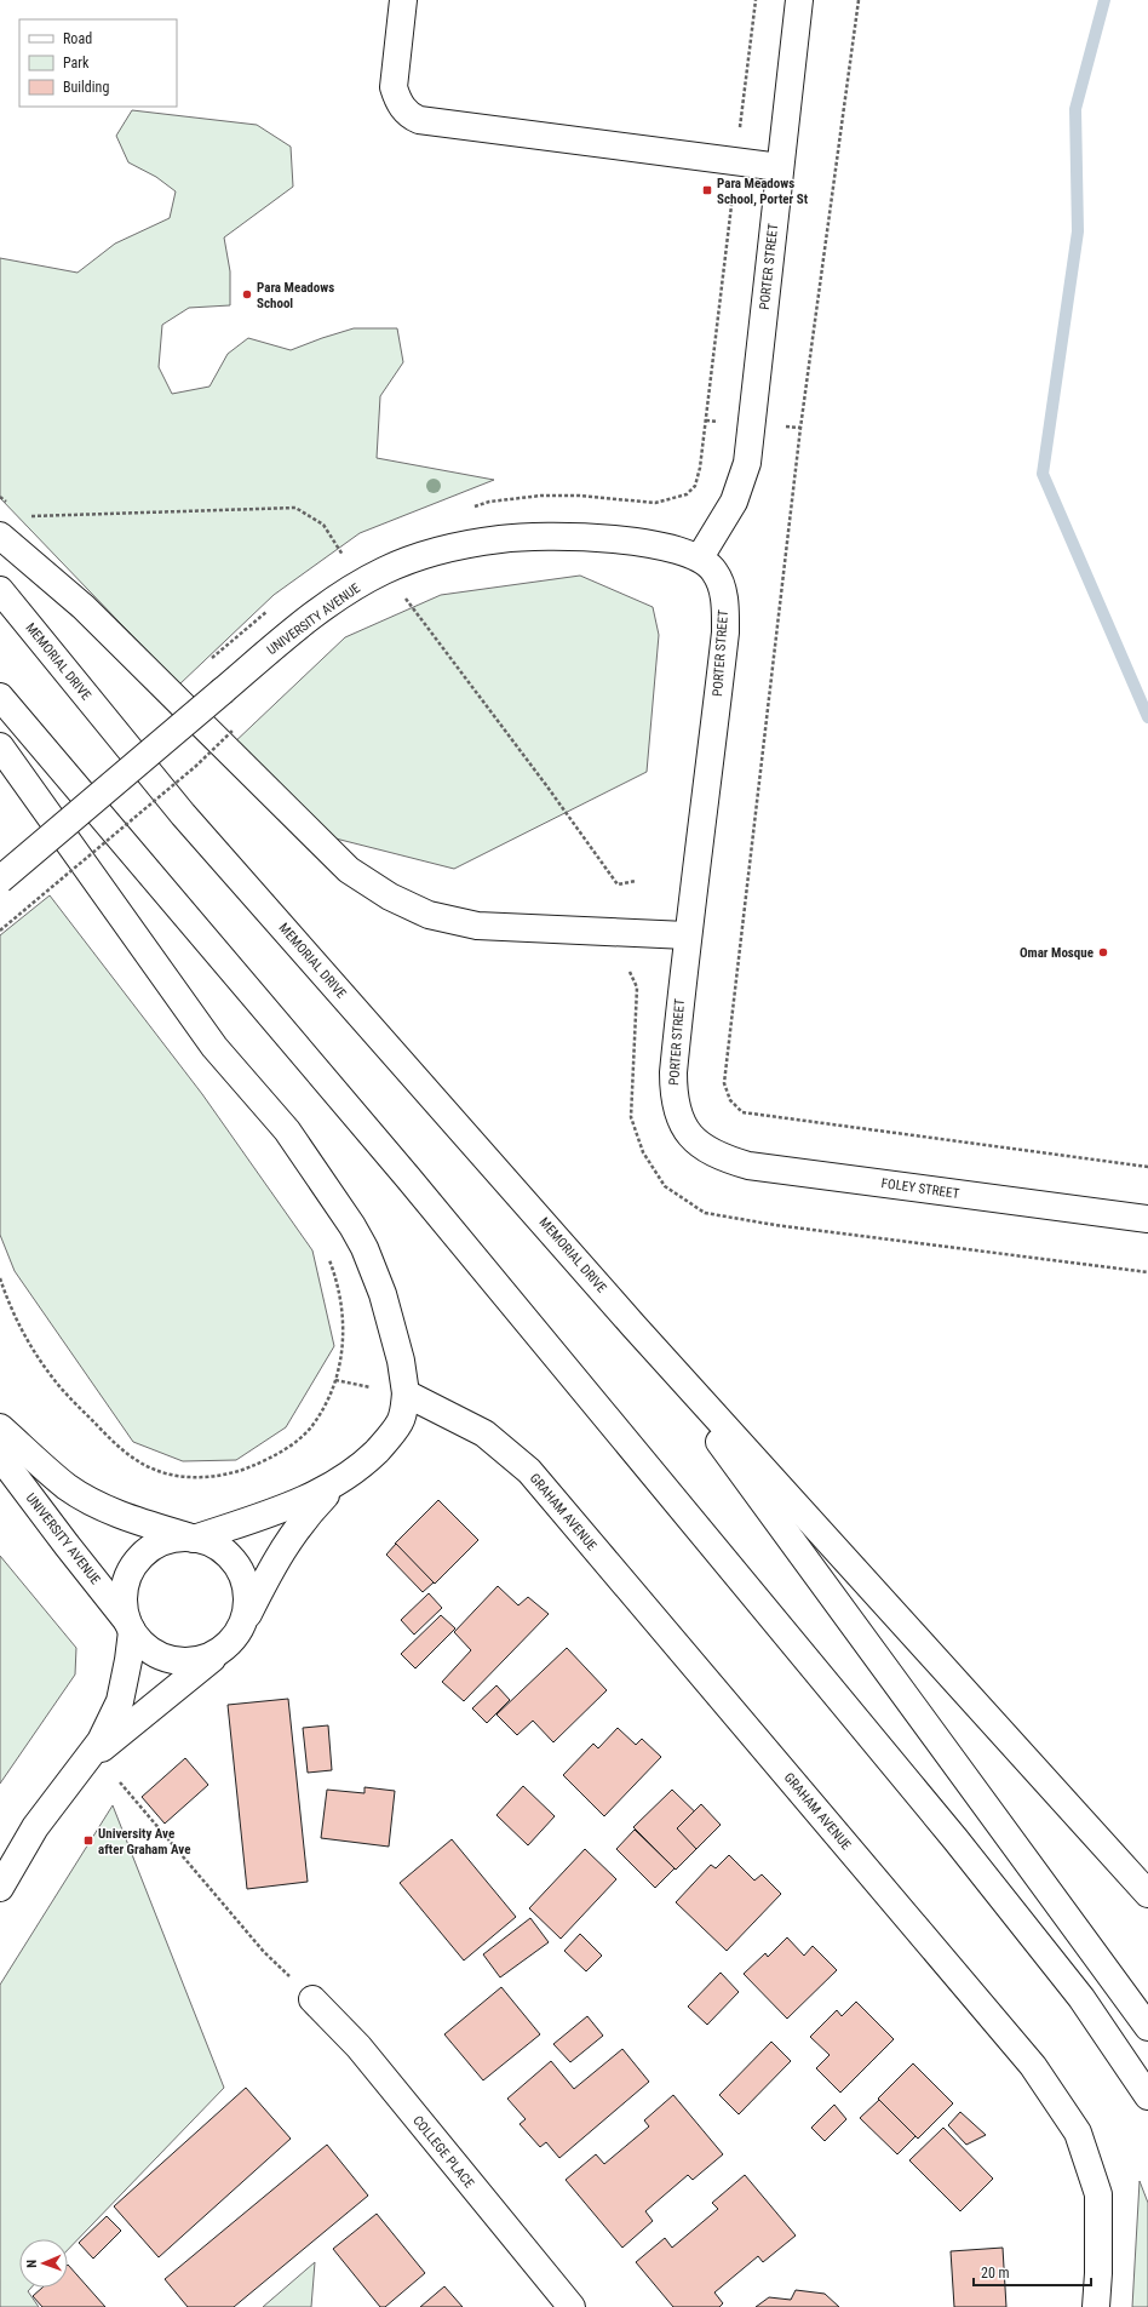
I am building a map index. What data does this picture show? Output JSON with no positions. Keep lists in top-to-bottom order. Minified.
{"streets":{"main road":["PORTER STREET","UNIVERSITY AVENUE","MEMORIAL DRIVE","FOLEY STREET","GRAHAM AVENUE","COLLEGE PLACE"]},"crossings":[["PORTER STREET","UNIVERSITY AVENUE"],["PORTER STREET","FOLEY STREET"]],"places":{"transit":["Para Meadows School, Porter St","University Ave after Graham Ave"],"other":["Para Meadows School","Omar Mosque"]},"legend":["Road","Park","Building"],"scale_bar":"20 m","north":"left"}
